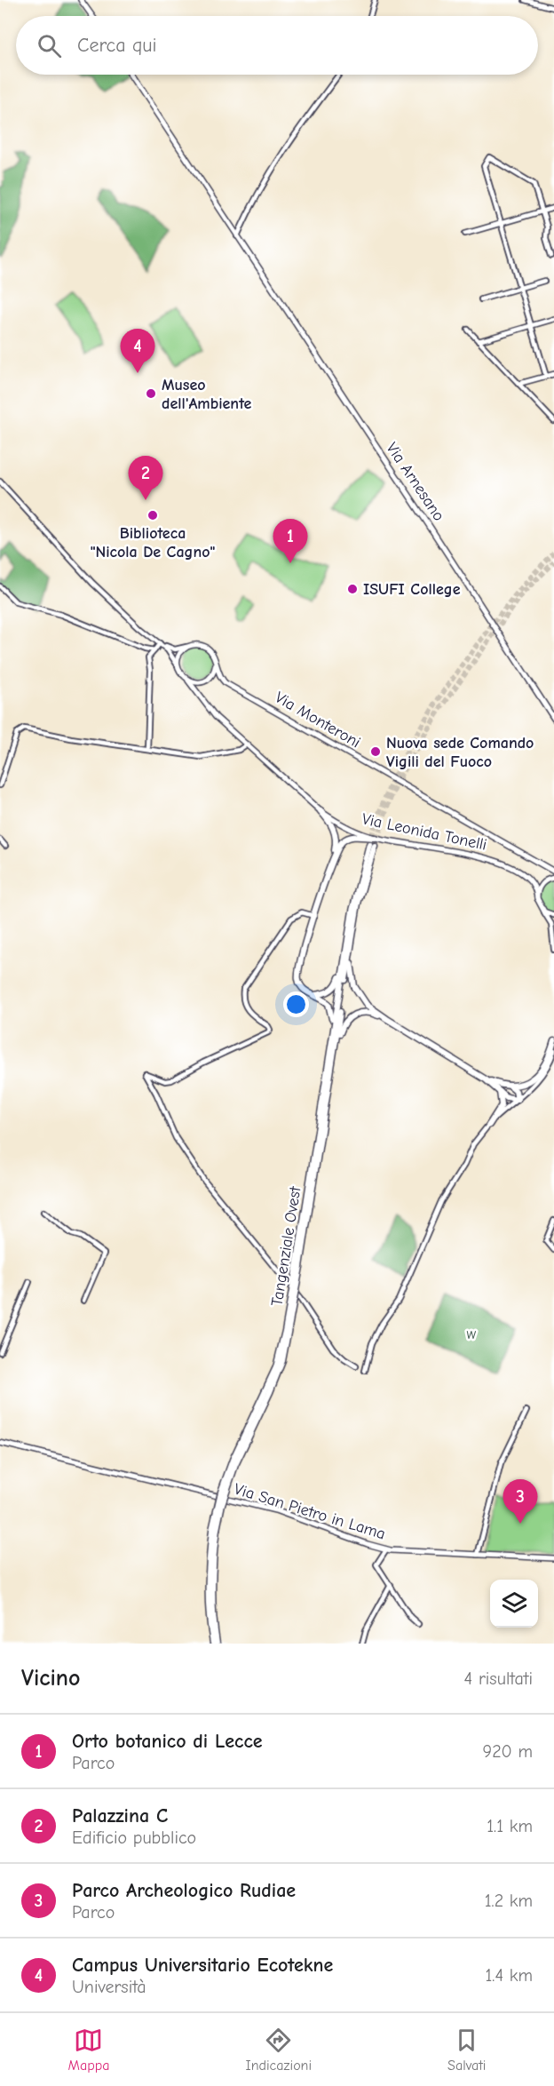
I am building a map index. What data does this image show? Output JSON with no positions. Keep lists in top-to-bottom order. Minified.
{"streets":{"highway":["Tangenziale Ovest"],"main road":["Via Arnesano","Via Monteroni","Via Leonida Tonelli","Via San Pietro in Lama"]},"crossings":[["Via Monteroni","Via Leonida Tonelli"]],"parks":["w"],"places":["Museo dell'Ambiente","Biblioteca \"Nicola De Cagno\"","ISUFI College","Nuova sede Comando Vigili del Fuoco"],"page":{"search":"Cerca qui","pins":["4","2","1","3"],"heading":["Vicino","4 risultati"],"list":[{"mark":"1","name":"Orto botanico di Lecce","note":"Parco","value":"920 m"},{"mark":"2","name":"Palazzina C","note":"Edificio pubblico","value":"1.1 km"},{"mark":"3","name":"Parco Archeologico Rudiae","note":"Parco","value":"1.2 km"},{"mark":"4","name":"Campus Universitario Ecotekne","note":"Università","value":"1.4 km"}],"nav":["Mappa","Indicazioni","Salvati"]}}
